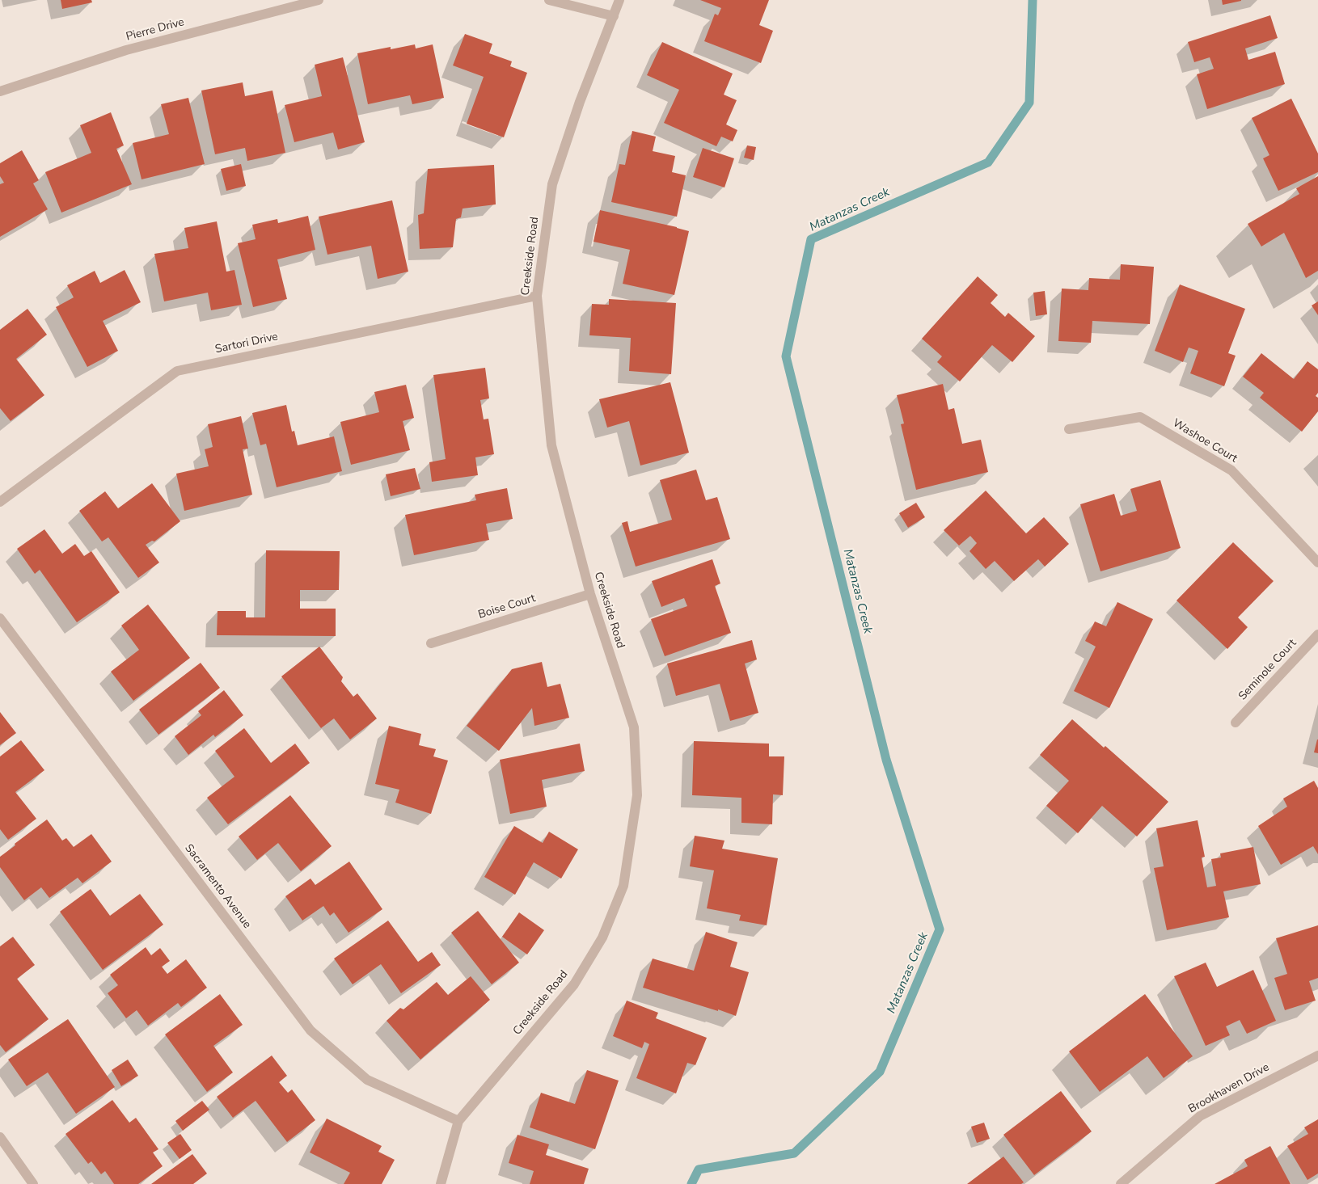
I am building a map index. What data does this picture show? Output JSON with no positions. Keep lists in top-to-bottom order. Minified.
{"streets":{"street":["Pierre Drive","Creekside Road","Sartori Drive","Washoe Court","Boise Court","Seminole Court","Sacramento Avenue","Brookhaven Drive"]},"crossings":[["Creekside Road","Sartori Drive"],["Creekside Road","Boise Court"],["Creekside Road","Sacramento Avenue"]],"water":["Matanzas Creek"]}
